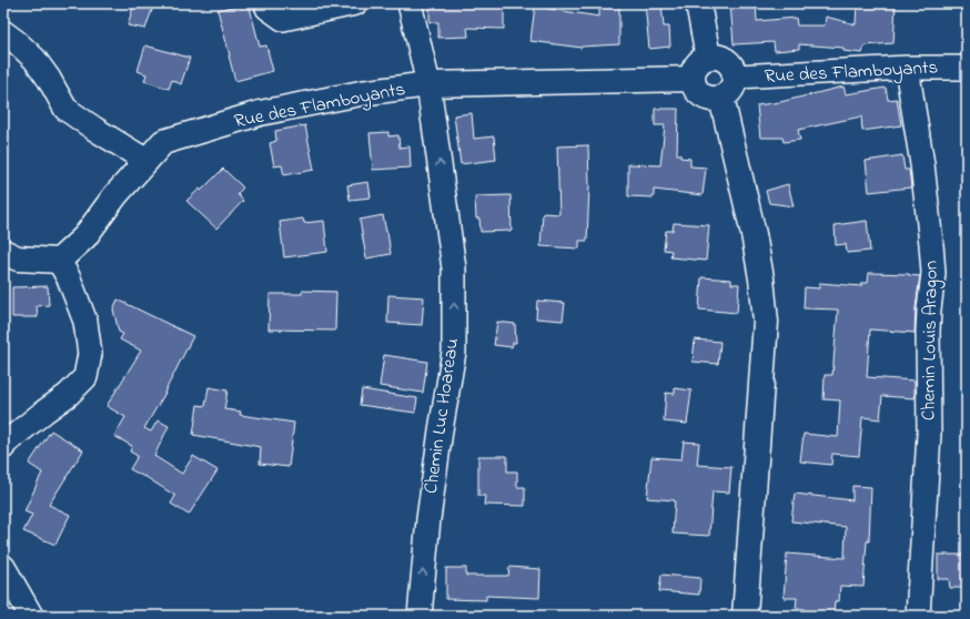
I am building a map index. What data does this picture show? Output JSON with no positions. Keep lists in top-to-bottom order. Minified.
{"streets":{"main road":["Rue des Flamboyants"],"street":["Chemin Louis Aragon","Chemin Luc Hoareau"]},"crossings":[["Rue des Flamboyants","Chemin Louis Aragon"],["Rue des Flamboyants","Chemin Luc Hoareau"]],"one_way":["Chemin Luc Hoareau"]}
